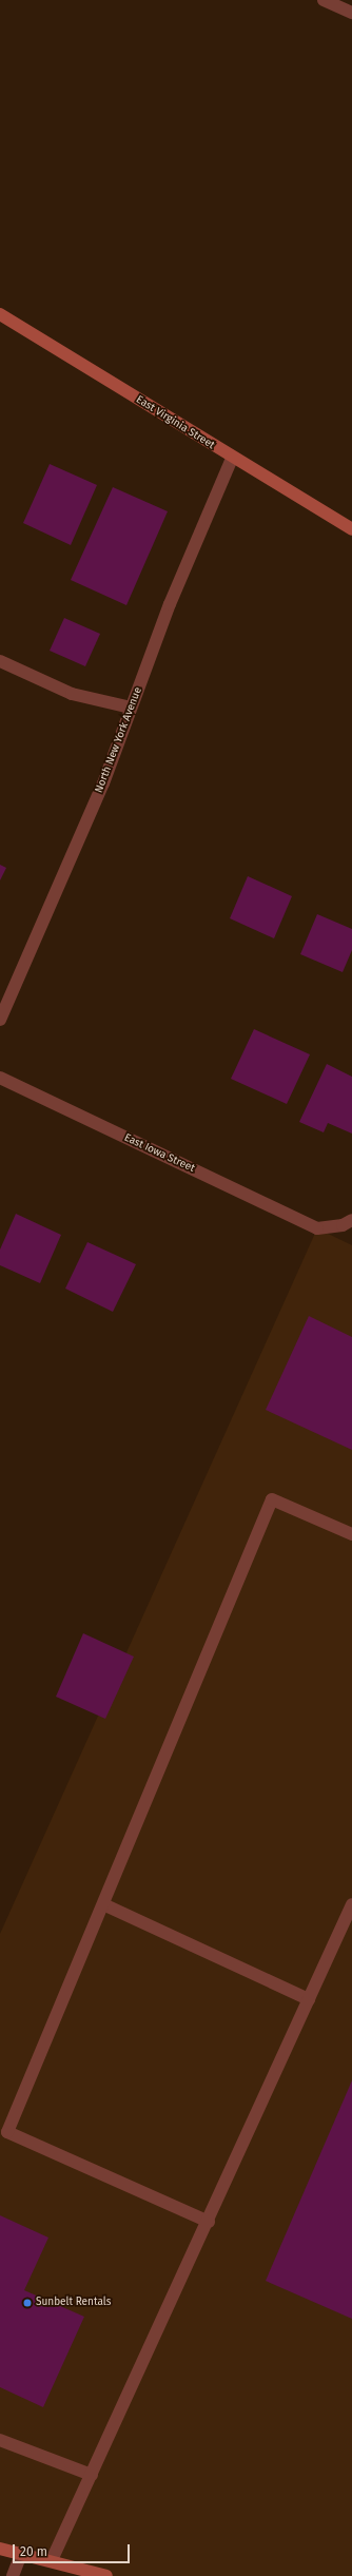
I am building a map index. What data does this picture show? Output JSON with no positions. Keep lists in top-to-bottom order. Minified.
{"streets":{"main road":["East Virginia Street"],"street":["North New York Avenue","East Iowa Street"]},"crossings":[["East Virginia Street","North New York Avenue"]],"places":["Sunbelt Rentals"],"scale_bar":"20 m"}
